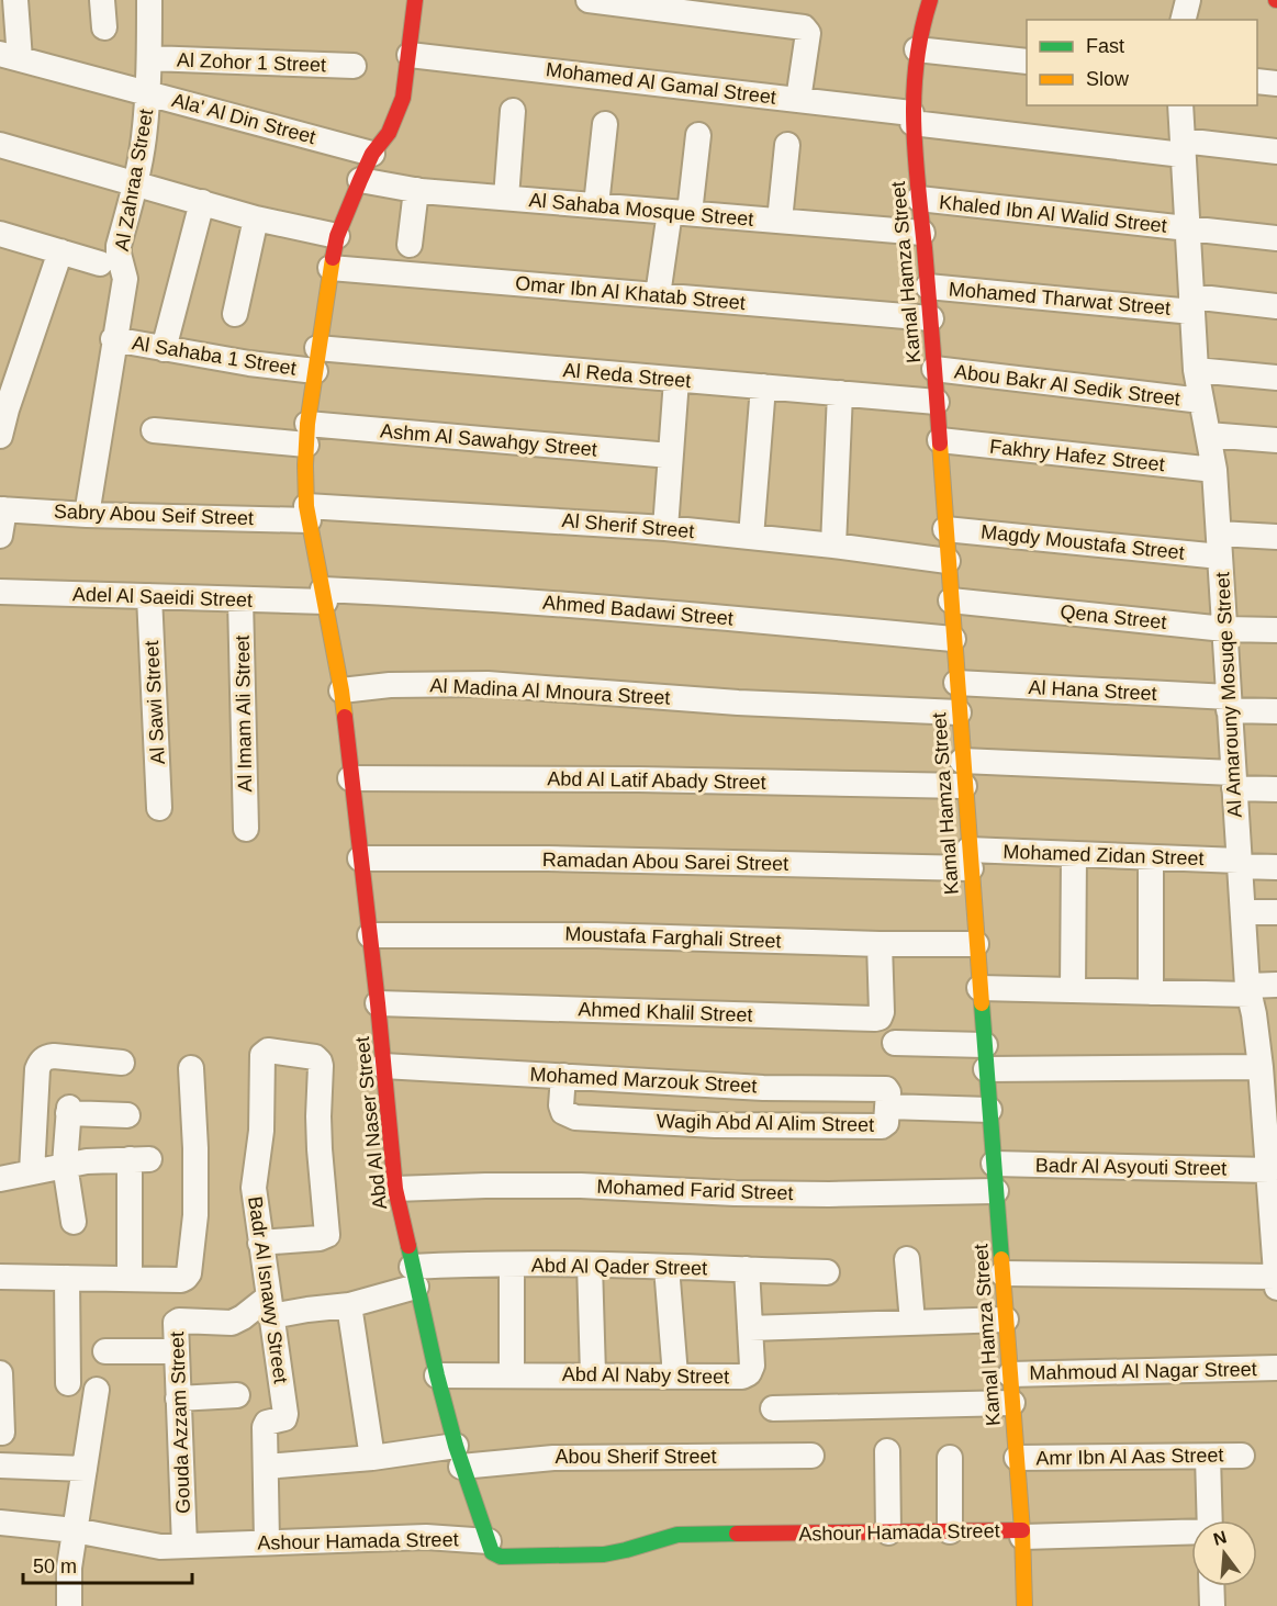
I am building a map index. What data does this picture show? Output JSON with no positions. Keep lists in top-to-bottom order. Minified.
{"streets":{"street":["Al Zohor 1 Street","Mohamed Al Gamal Street","Ala' Al Din Street","Al Zahraa Street","Al Sahaba Mosque Street","Khaled Ibn Al Walid Street","Kamal Hamza Street","Omar Ibn Al Khatab Street","Mohamed Tharwat Street","Al Sahaba 1 Street","Al Reda Street","Abou Bakr Al Sedik Street","Ashm Al Sawahgy Street","Fakhry Hafez Street","Sabry Abou Seif Street","Al Sherif Street","Magdy Moustafa Street","Adel Al Saeidi Street","Ahmed Badawi Street","Qena Street","Al Hana Street","Al Madina Al Mnoura Street","Al Amarouny Mosuqe Street","Al Sawi Street","Al Imam Ali Street","Abd Al Latif Abady Street","Mohamed Zidan Street","Ramadan Abou Sarei Street","Moustafa Farghali Street","Ahmed Khalil Street","Mohamed Marzouk Street","Abd Al Naser Street","Wagih Abd Al Alim Street","Badr Al Asyouti Street","Mohamed Farid Street","Abd Al Qader Street","Badr Al Isnawy Street","Mahmoud Al Nagar Street","Abd Al Naby Street","Gouda Azzam Street","Abou Sherif Street","Amr Ibn Al Aas Street","Ashour Hamada Street"]},"crossings":[["Al Zohor 1 Street","Al Zahraa Street"],["Mohamed Al Gamal Street","Kamal Hamza Street"],["Mohamed Al Gamal Street","Al Amarouny Mosuqe Street"],["Ala' Al Din Street","Al Zahraa Street"],["Al Zahraa Street","Al Sahaba 1 Street"],["Al Zahraa Street","Sabry Abou Seif Street"],["Al Sahaba Mosque Street","Kamal Hamza Street"],["Khaled Ibn Al Walid Street","Kamal Hamza Street"],["Khaled Ibn Al Walid Street","Al Amarouny Mosuqe Street"],["Kamal Hamza Street","Omar Ibn Al Khatab Street"],["Kamal Hamza Street","Mohamed Tharwat Street"],["Kamal Hamza Street","Al Reda Street"],["Kamal Hamza Street","Abou Bakr Al Sedik Street"],["Kamal Hamza Street","Fakhry Hafez Street"],["Kamal Hamza Street","Al Sherif Street"],["Kamal Hamza Street","Magdy Moustafa Street"],["Kamal Hamza Street","Ahmed Badawi Street"],["Kamal Hamza Street","Qena Street"],["Kamal Hamza Street","Al Hana Street"],["Kamal Hamza Street","Al Madina Al Mnoura Street"],["Kamal Hamza Street","Abd Al Latif Abady Street"],["Kamal Hamza Street","Mohamed Zidan Street"],["Kamal Hamza Street","Ramadan Abou Sarei Street"],["Kamal Hamza Street","Moustafa Farghali Street"],["Kamal Hamza Street","Wagih Abd Al Alim Street"],["Kamal Hamza Street","Badr Al Asyouti Street"],["Kamal Hamza Street","Mohamed Farid Street"],["Kamal Hamza Street","Mahmoud Al Nagar Street"],["Kamal Hamza Street","Amr Ibn Al Aas Street"],["Kamal Hamza Street","Ashour Hamada Street"],["Mohamed Tharwat Street","Al Amarouny Mosuqe Street"],["Al Sahaba 1 Street","Al Reda Street"],["Abou Bakr Al Sedik Street","Al Amarouny Mosuqe Street"],["Fakhry Hafez Street","Al Amarouny Mosuqe Street"],["Sabry Abou Seif Street","Al Sherif Street"],["Magdy Moustafa Street","Al Amarouny Mosuqe Street"],["Adel Al Saeidi Street","Ahmed Badawi Street"],["Adel Al Saeidi Street","Al Sawi Street"],["Adel Al Saeidi Street","Al Imam Ali Street"],["Qena Street","Al Amarouny Mosuqe Street"],["Al Hana Street","Al Amarouny Mosuqe Street"],["Al Madina Al Mnoura Street","Abd Al Naser Street"],["Al Amarouny Mosuqe Street","Mohamed Zidan Street"],["Al Amarouny Mosuqe Street","Badr Al Asyouti Street"],["Abd Al Latif Abady Street","Abd Al Naser Street"],["Mohamed Zidan Street","Ramadan Abou Sarei Street"],["Ramadan Abou Sarei Street","Abd Al Naser Street"],["Moustafa Farghali Street","Ahmed Khalil Street"],["Moustafa Farghali Street","Abd Al Naser Street"],["Ahmed Khalil Street","Abd Al Naser Street"],["Mohamed Marzouk Street","Abd Al Naser Street"],["Mohamed Marzouk Street","Wagih Abd Al Alim Street"],["Abd Al Naser Street","Mohamed Farid Street"],["Abd Al Naser Street","Abd Al Qader Street"],["Abd Al Naser Street","Abd Al Naby Street"],["Abd Al Naser Street","Abou Sherif Street"],["Abd Al Naser Street","Ashour Hamada Street"],["Abd Al Qader Street","Badr Al Isnawy Street"],["Abd Al Qader Street","Abd Al Naby Street"],["Abd Al Qader Street","Gouda Azzam Street"],["Badr Al Isnawy Street","Gouda Azzam Street"],["Badr Al Isnawy Street","Abou Sherif Street"],["Badr Al Isnawy Street","Ashour Hamada Street"],["Gouda Azzam Street","Ashour Hamada Street"]],"legend":["Fast","Slow"],"scale_bar":"50 m","north":"top"}
